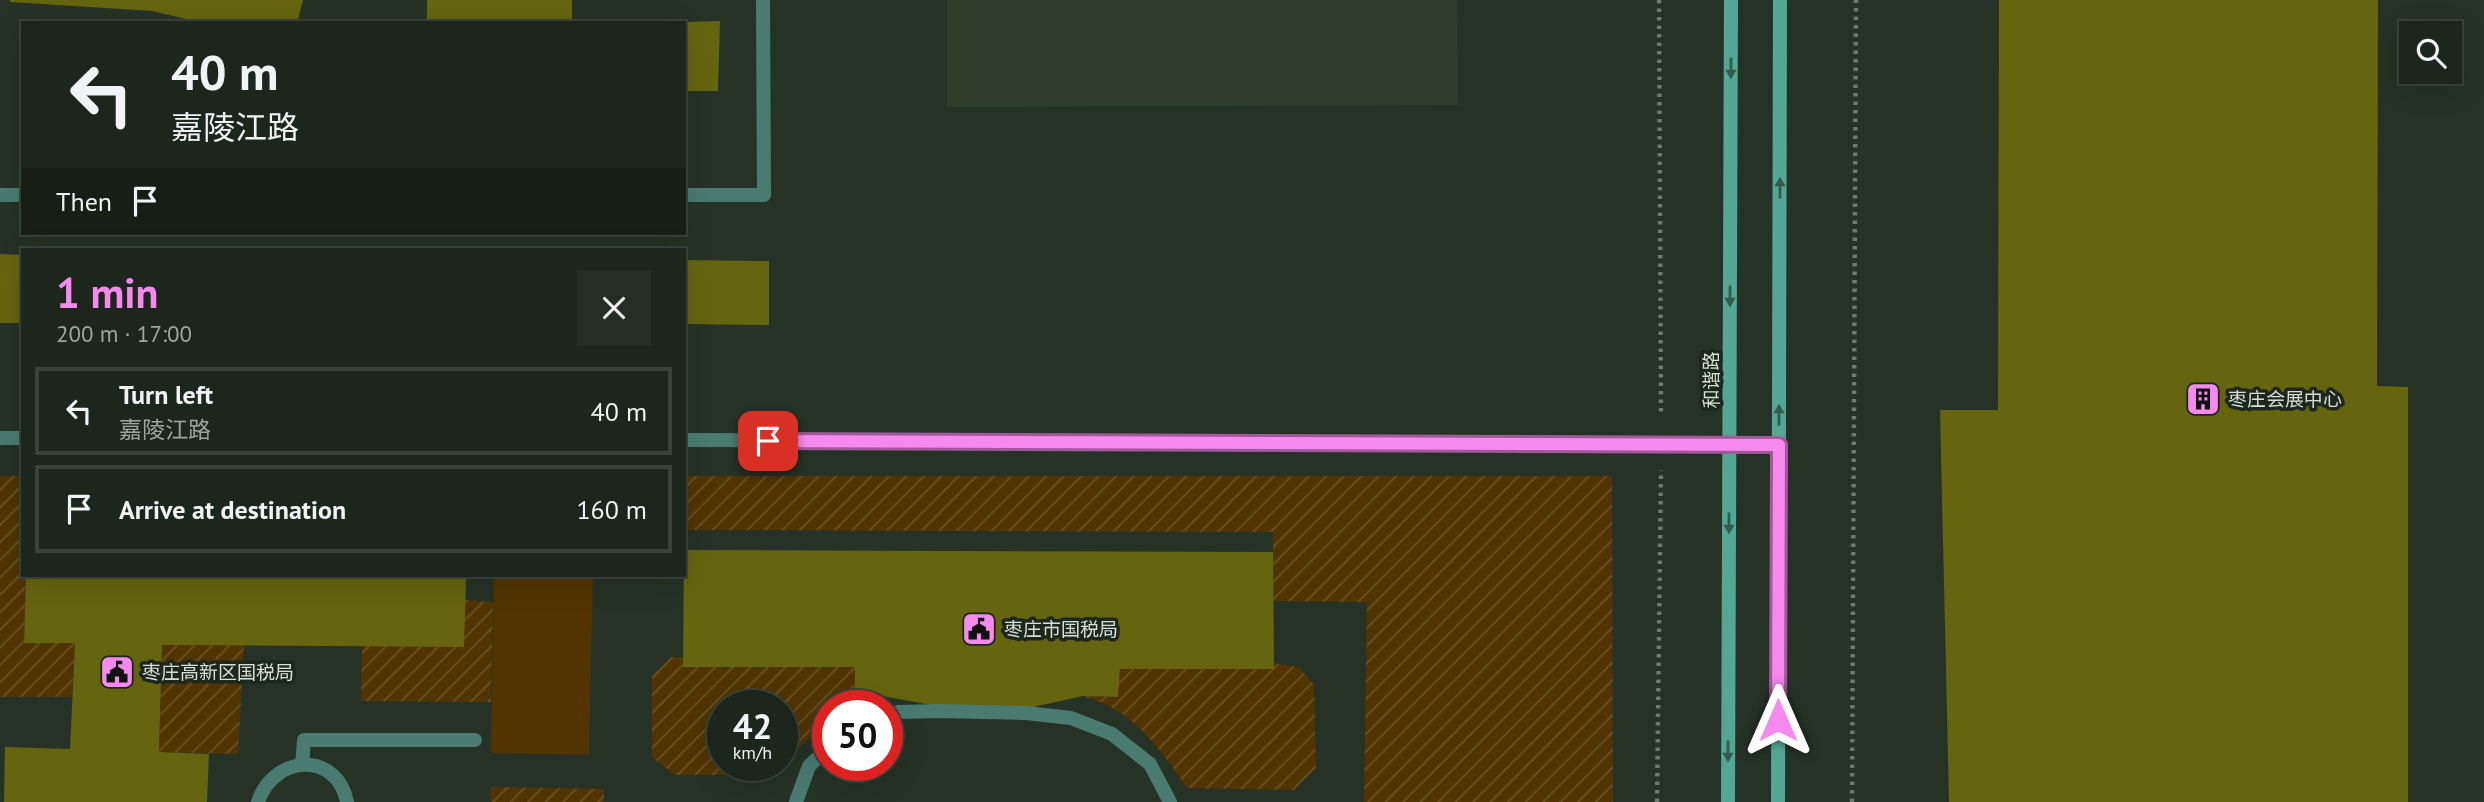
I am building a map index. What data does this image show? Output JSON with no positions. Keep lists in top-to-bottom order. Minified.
{"streets":{"main road":["和谐路"]},"places":{"building":["枣庄会展中心"],"public building":["枣庄市国税局","枣庄高新区国税局"]},"page":{"turn":["40 m","嘉陵江路"],"then":"Then","heading":["1 min","200 m · 17:00"],"list":[{"name":"Turn left","note":"嘉陵江路","value":"40 m"},{"name":"Arrive at destination","value":"160 m"}],"speed":"42 km/h","limit":"50"}}
